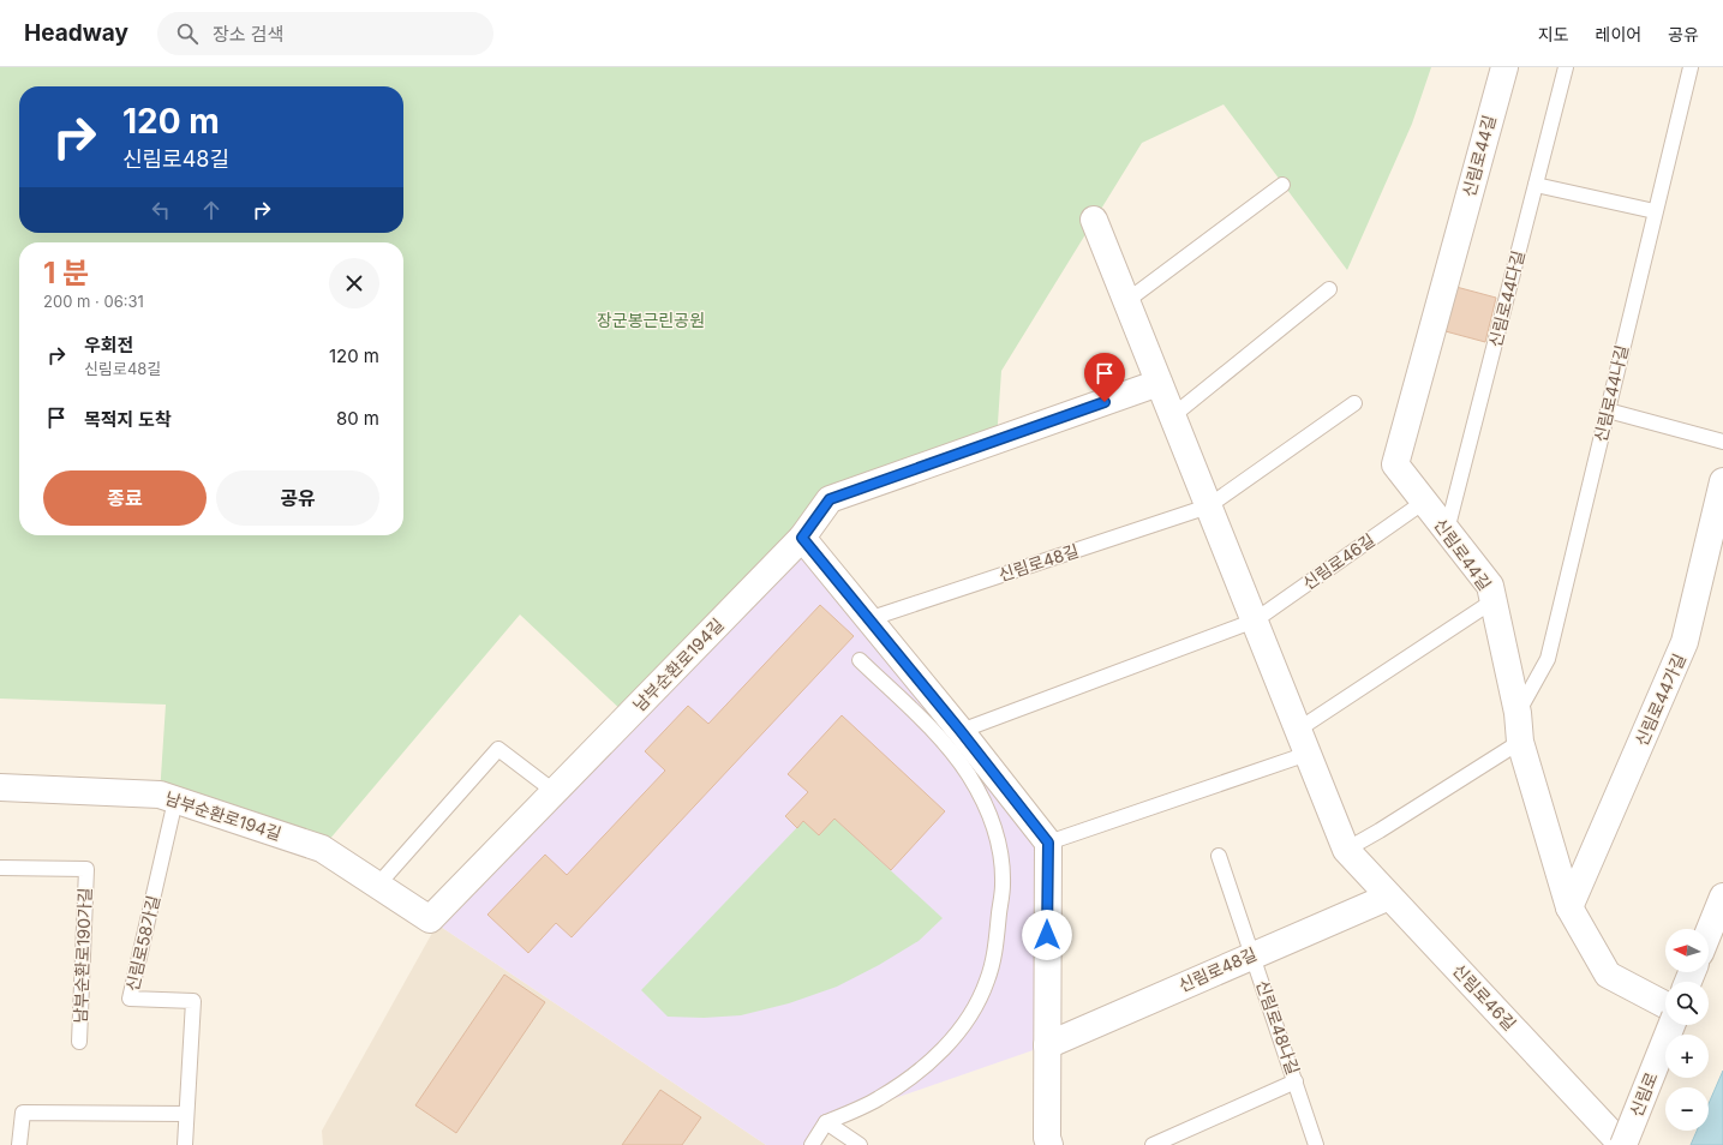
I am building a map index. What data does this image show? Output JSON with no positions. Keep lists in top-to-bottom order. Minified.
{"streets":{"street":["신림로44길","신림로46길","신림로48길","남부순환로194길","신림로44가길","신림로"],"lane":["신림로44다길","신림로44나길","신림로58가길","남부순환로190가길","신림로48나길"]},"crossings":[["신림로44길","신림로44다길"],["신림로44길","신림로44나길"],["신림로44길","신림로46길"],["신림로44길","신림로44가길"],["신림로46길","신림로48길"],["신림로46길","신림로"],["신림로48길","신림로48나길"],["남부순환로194길","신림로58가길"]],"parks":["장군봉근린공원"],"north":"left","page":{"header":"Headway","search":"장소 검색","nav":["지도","레이어","공유"],"turn":["120 m","신림로48길"],"heading":["1 분","200 m · 06:31"],"list":[{"name":"우회전","note":"신림로48길","value":"120 m"},{"name":"목적지 도착","value":"80 m"}],"buttons":["종료","공유"],"map_buttons":["+","−"]}}
